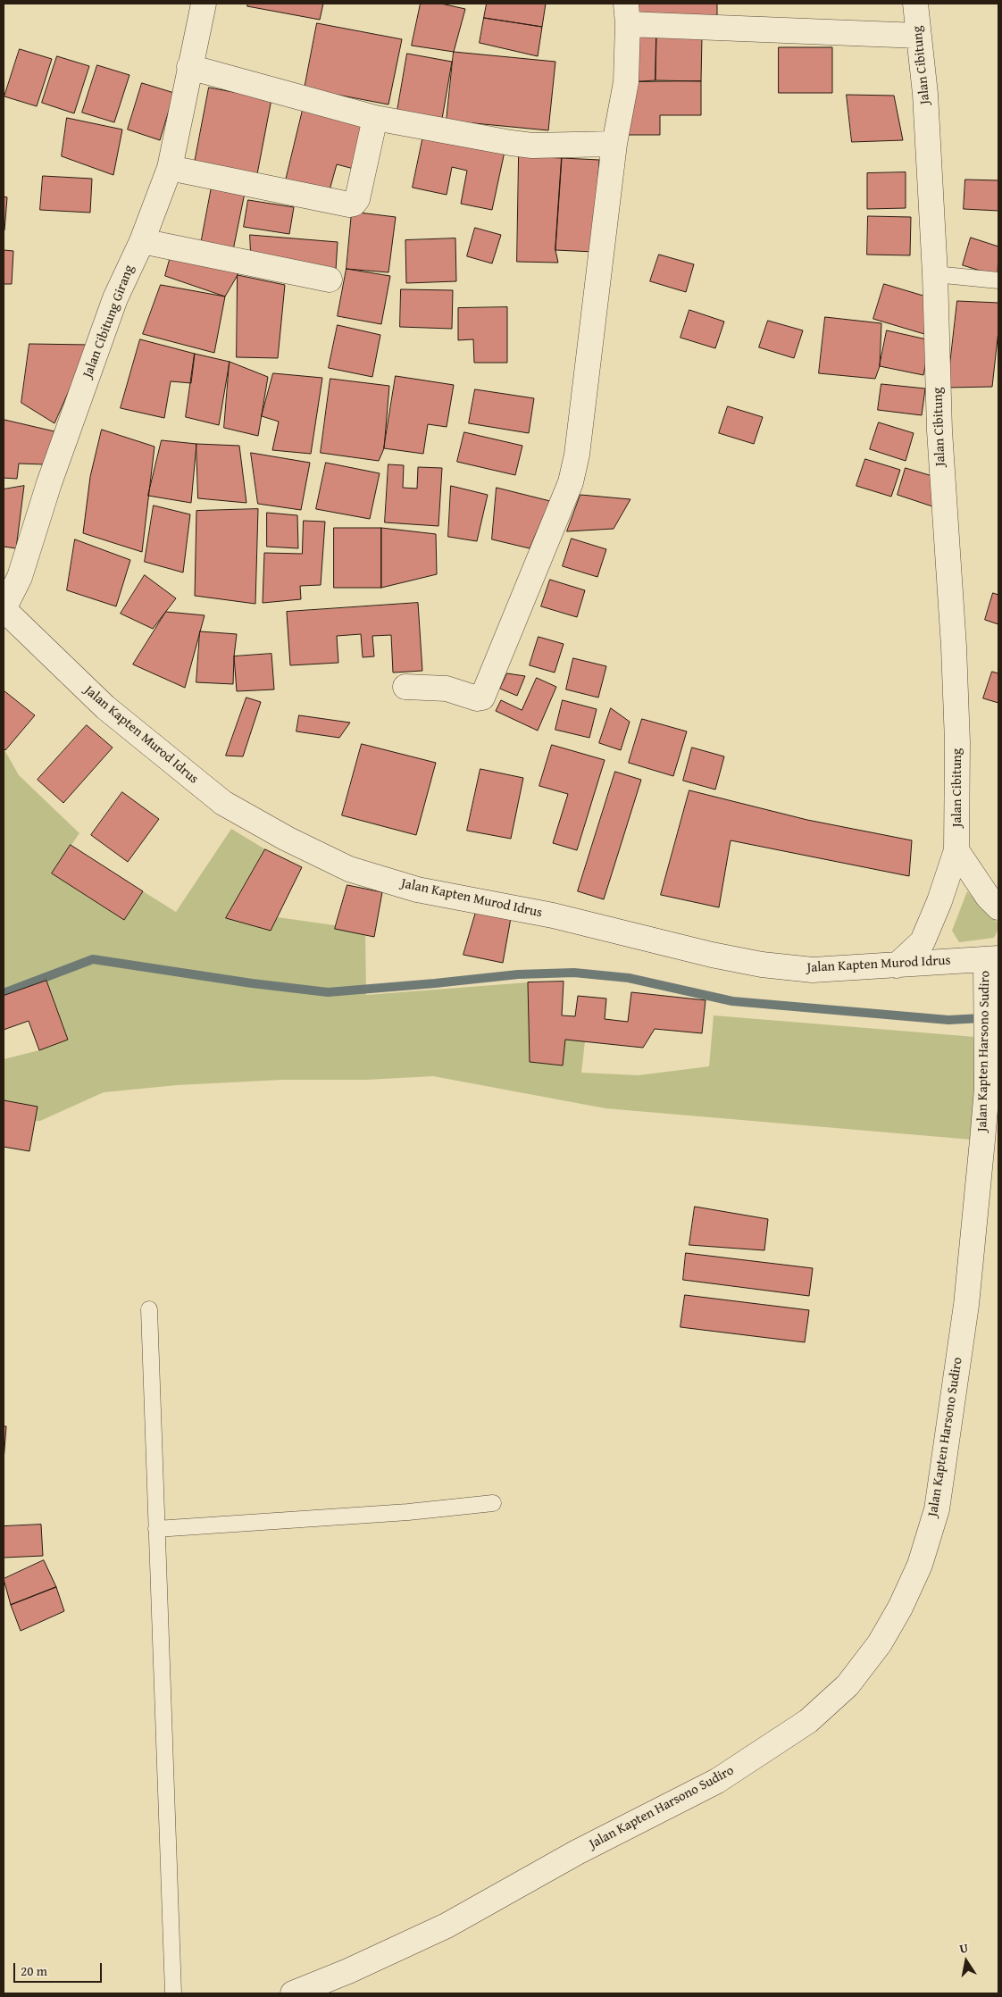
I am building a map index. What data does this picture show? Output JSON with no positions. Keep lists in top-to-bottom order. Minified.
{"streets":{"street":["Jalan Cibitung","Jalan Cibitung Girang","Jalan Kapten Murod Idrus","Jalan Kapten Harsono Sudiro"]},"crossings":[["Jalan Cibitung","Jalan Kapten Murod Idrus"],["Jalan Cibitung Girang","Jalan Kapten Murod Idrus"],["Jalan Kapten Murod Idrus","Jalan Kapten Harsono Sudiro"]],"scale_bar":"20 m","north":"top"}
